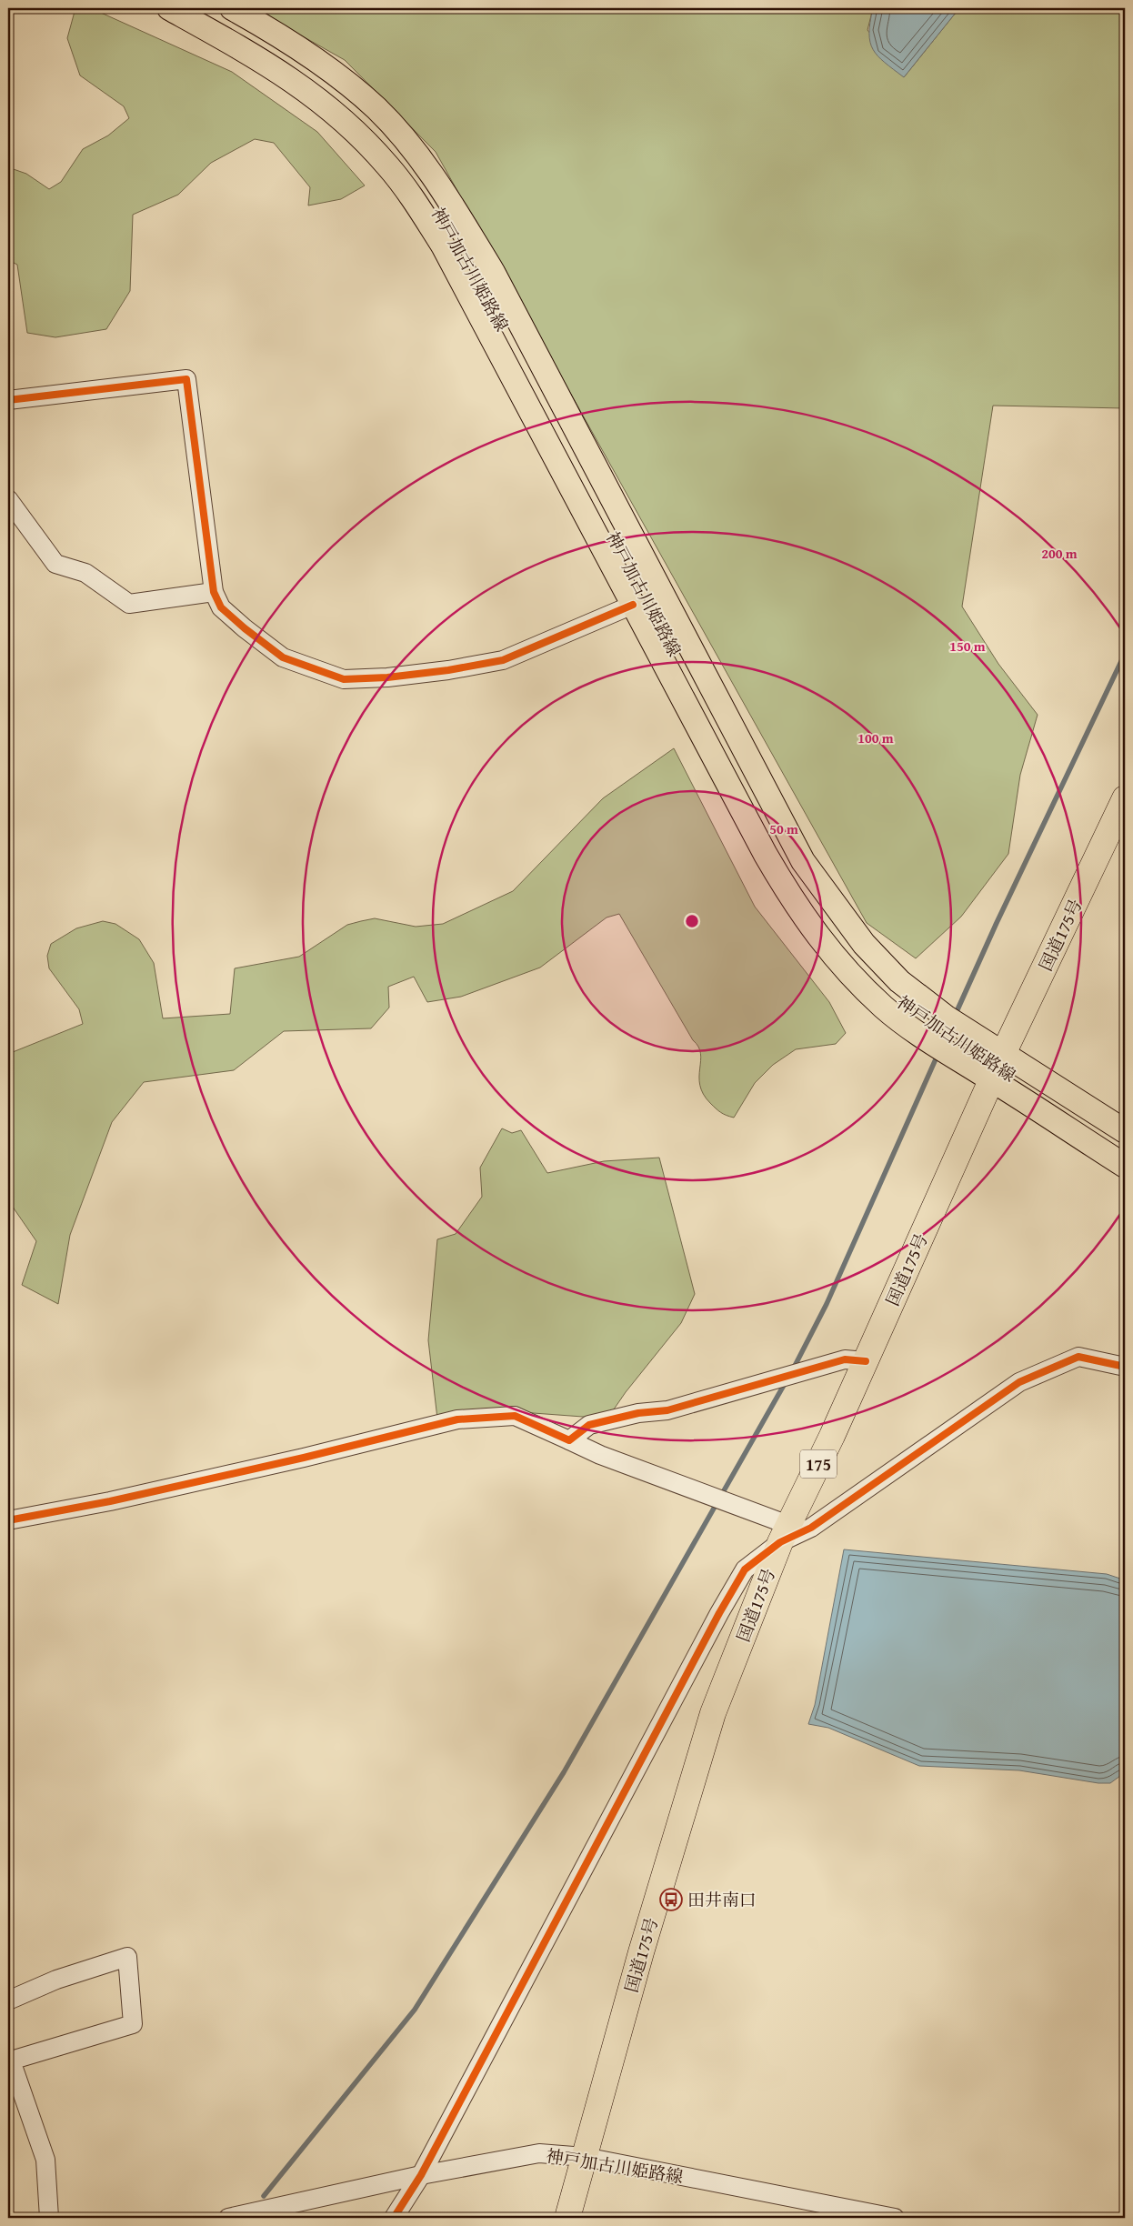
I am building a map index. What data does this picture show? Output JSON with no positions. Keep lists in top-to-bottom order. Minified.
{"streets":{"highway":["国道175号","175"],"main road":["神戸加古川姫路線"]},"crossings":[["神戸加古川姫路線","国道175号"]],"places":{"bus stop":["田井南口"]},"rings":["200 m","150 m","100 m","50 m"]}
